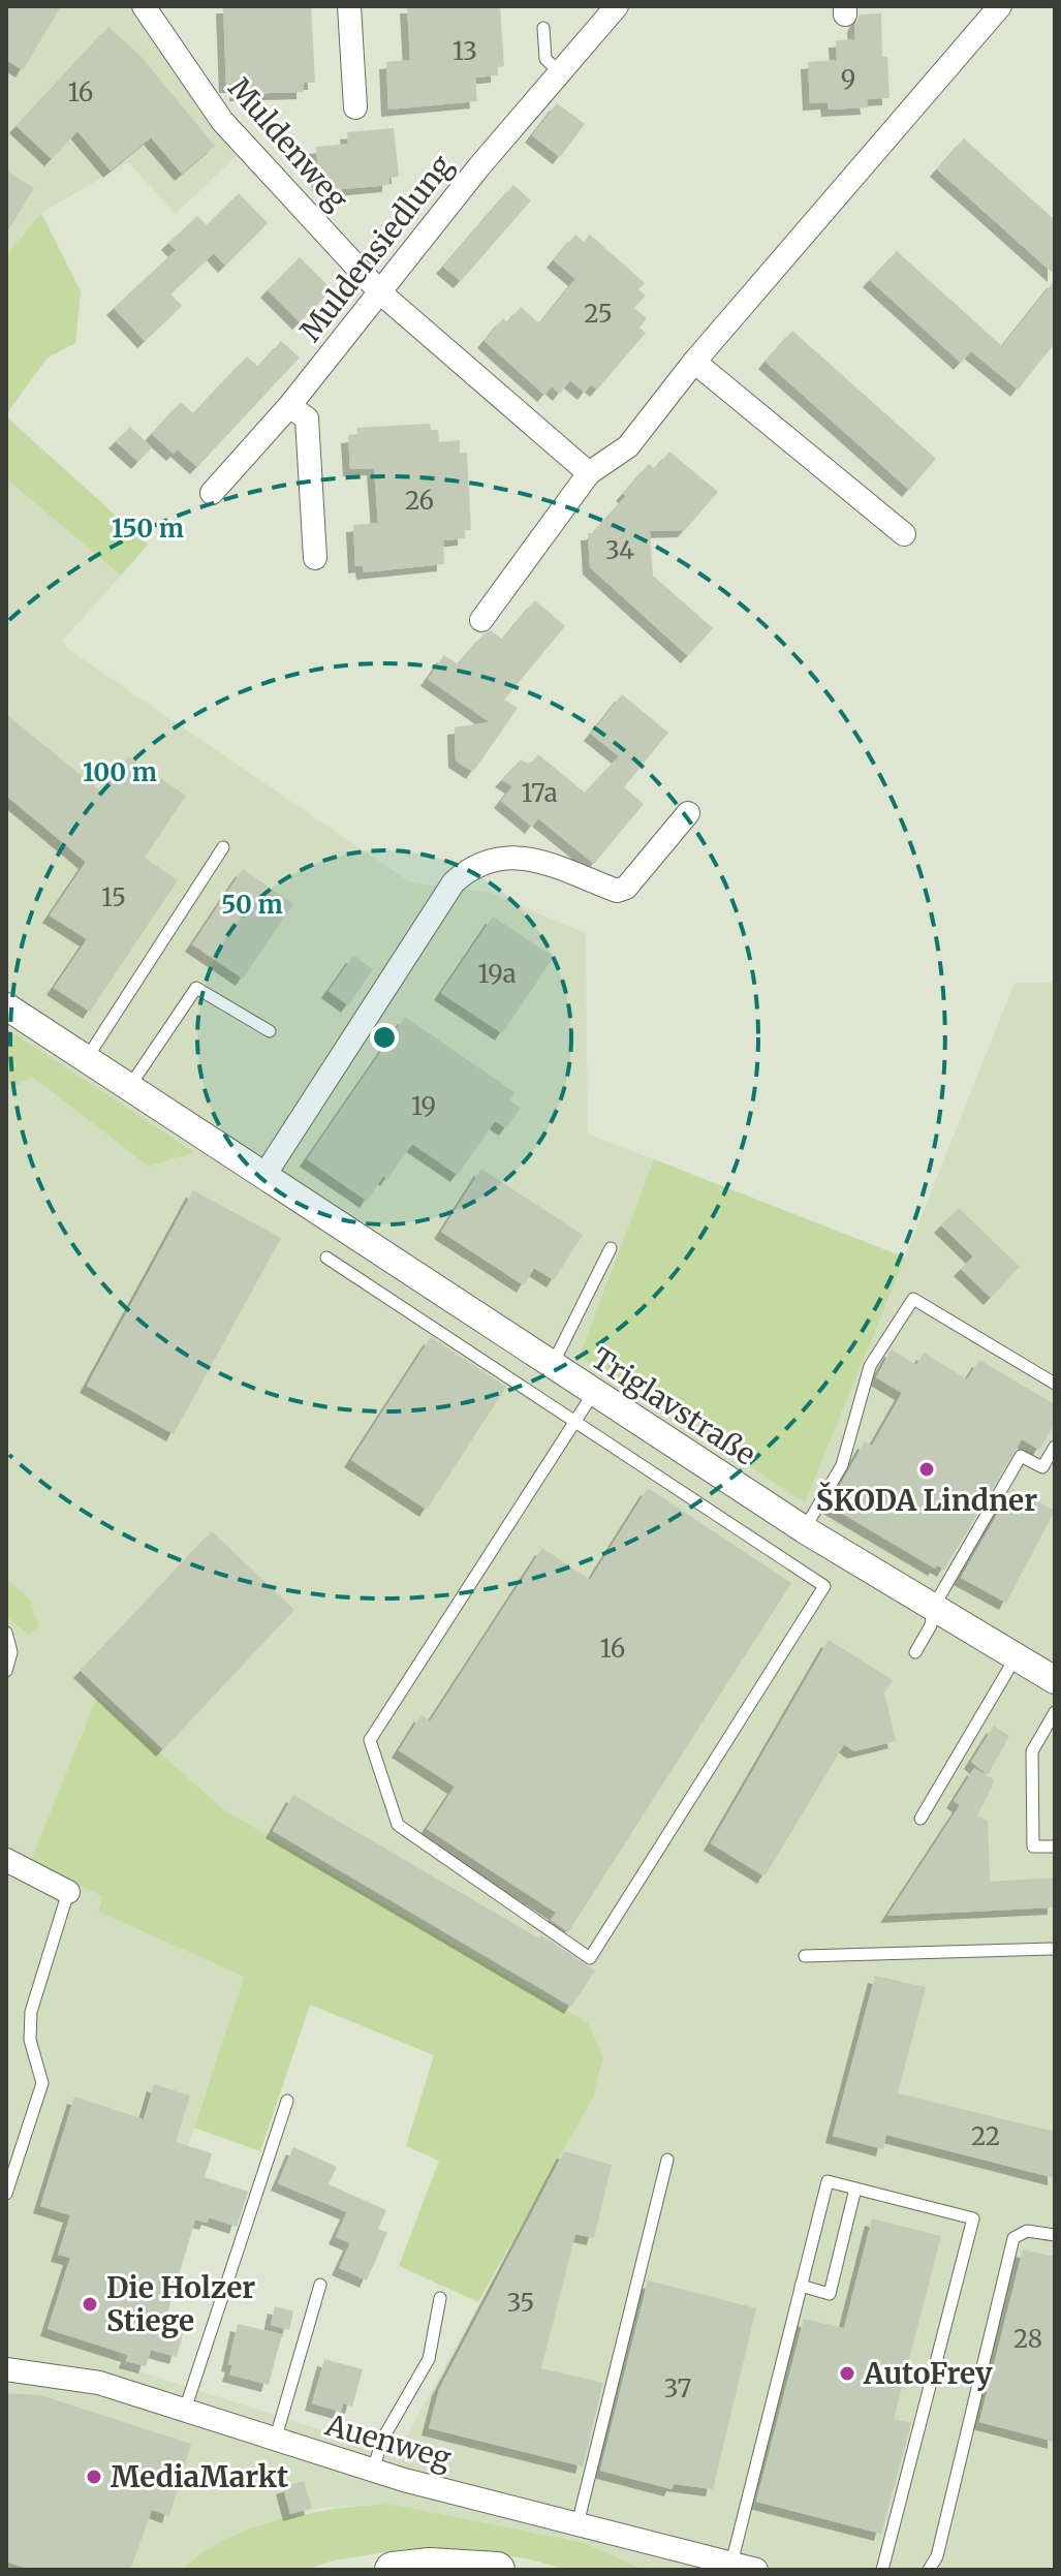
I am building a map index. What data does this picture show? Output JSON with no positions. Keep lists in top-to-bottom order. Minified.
{"streets":{"street":["Muldenweg","Muldensiedlung","Triglavstraße","Auenweg"]},"crossings":[["Muldenweg","Muldensiedlung"]],"places":["ŠKODA Lindner","Die Holzer Stiege","AutoFrey","MediaMarkt"],"house_numbers":["13","9","16","25","26","34","17a","15","19a","19","16","22","35","28","37"],"rings":["150 m","100 m","50 m"]}
